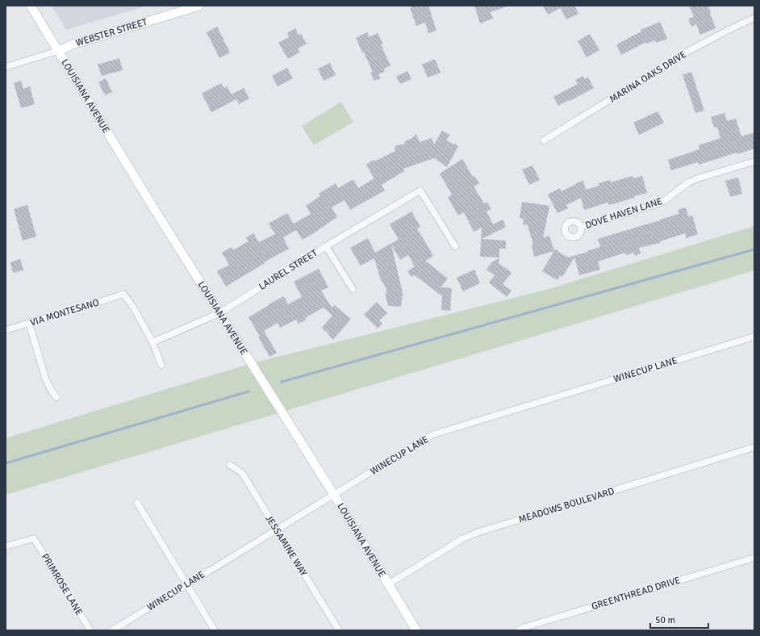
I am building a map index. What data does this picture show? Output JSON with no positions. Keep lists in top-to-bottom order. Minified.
{"streets":{"street":["WEBSTER STREET","MARINA OAKS DRIVE","LOUISIANA AVENUE","DOVE HAVEN LANE","LAUREL STREET","VIA MONTESANO","WINECUP LANE","MEADOWS BOULEVARD","JESSAMINE WAY","PRIMROSE LANE","GREENTHREAD DRIVE"]},"crossings":[["WEBSTER STREET","LOUISIANA AVENUE"],["LOUISIANA AVENUE","LAUREL STREET"],["LOUISIANA AVENUE","WINECUP LANE"],["LOUISIANA AVENUE","MEADOWS BOULEVARD"],["LAUREL STREET","VIA MONTESANO"],["WINECUP LANE","JESSAMINE WAY"]],"scale_bar":"50 m"}
